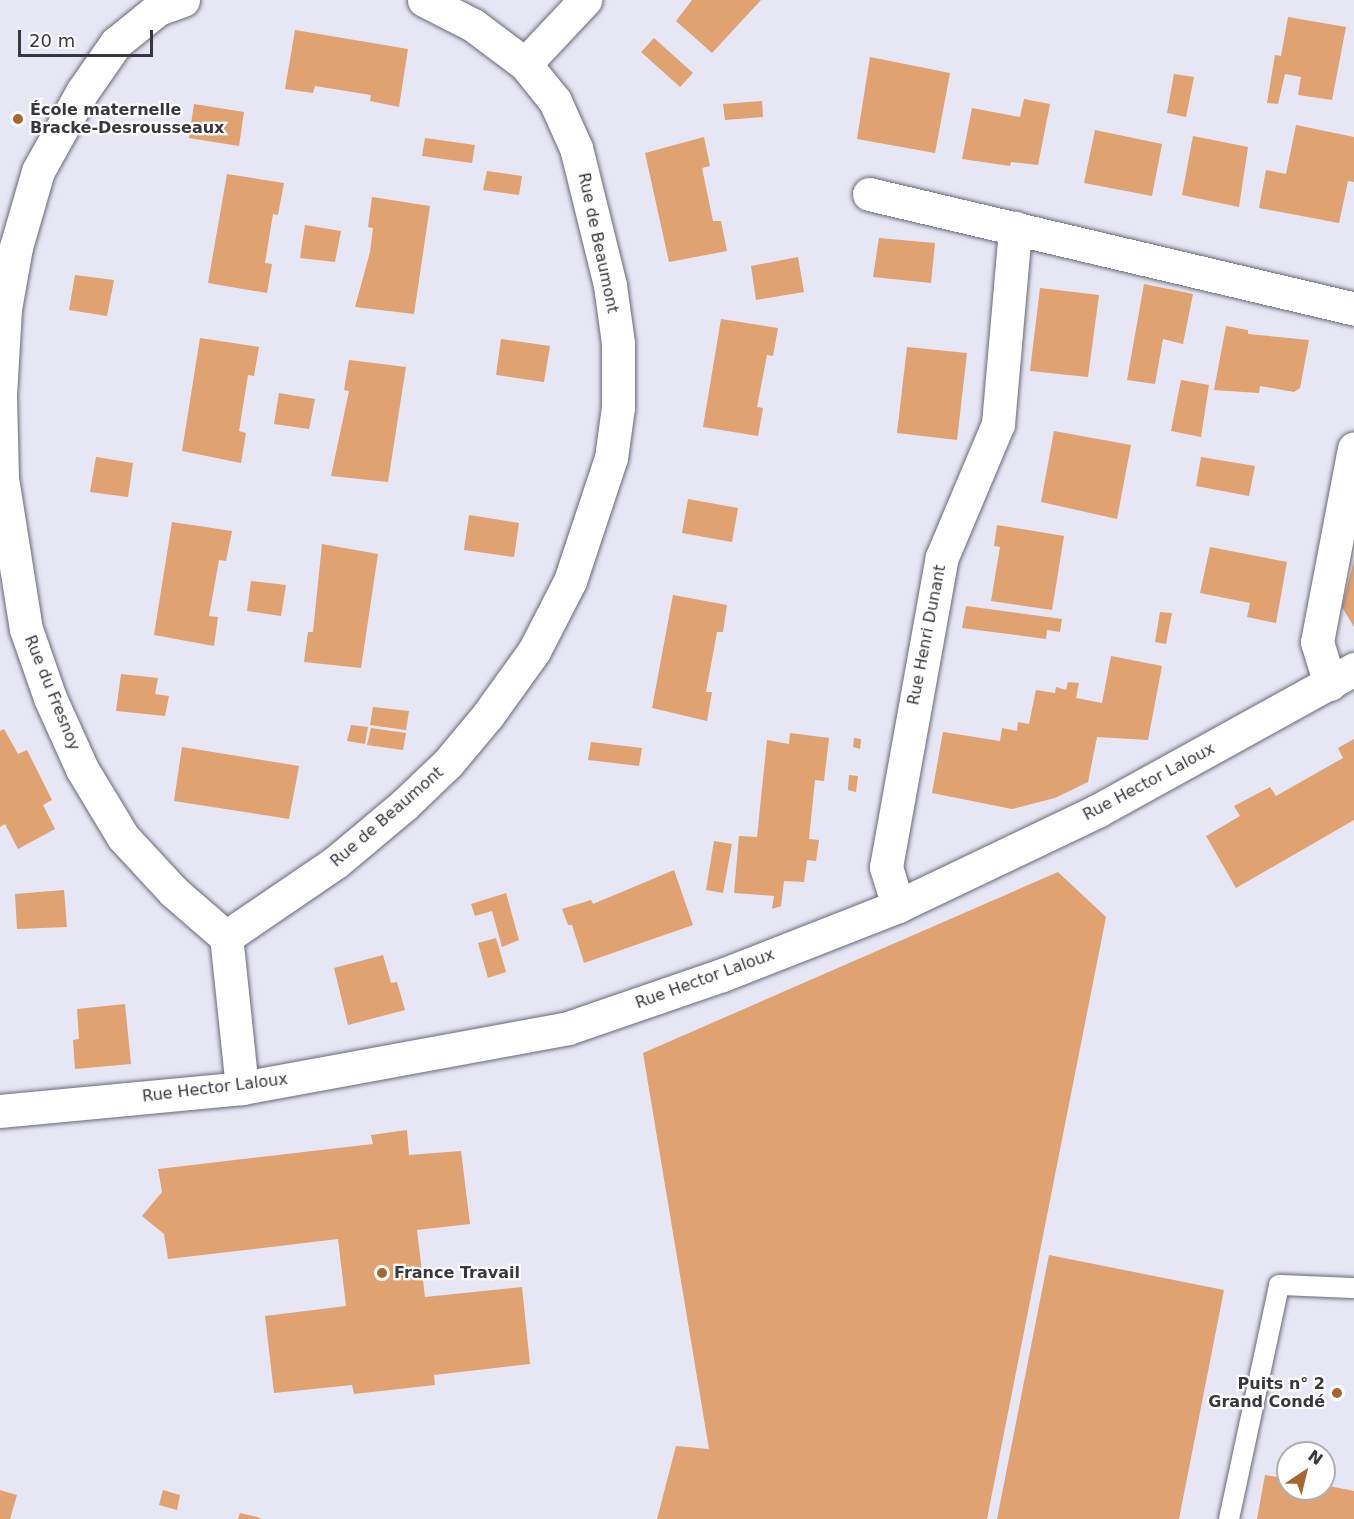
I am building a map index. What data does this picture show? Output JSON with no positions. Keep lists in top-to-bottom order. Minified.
{"streets":{"street":["Rue de Beaumont","Rue Henri Dunant","Rue du Fresnoy","Rue Hector Laloux"]},"crossings":[["Rue de Beaumont","Rue du Fresnoy"],["Rue Henri Dunant","Rue Hector Laloux"]],"places":["École maternelle Bracke-Desrousseaux","France Travail","Puits n° 2 Grand Condé"],"scale_bar":"20 m","north":"top right"}
